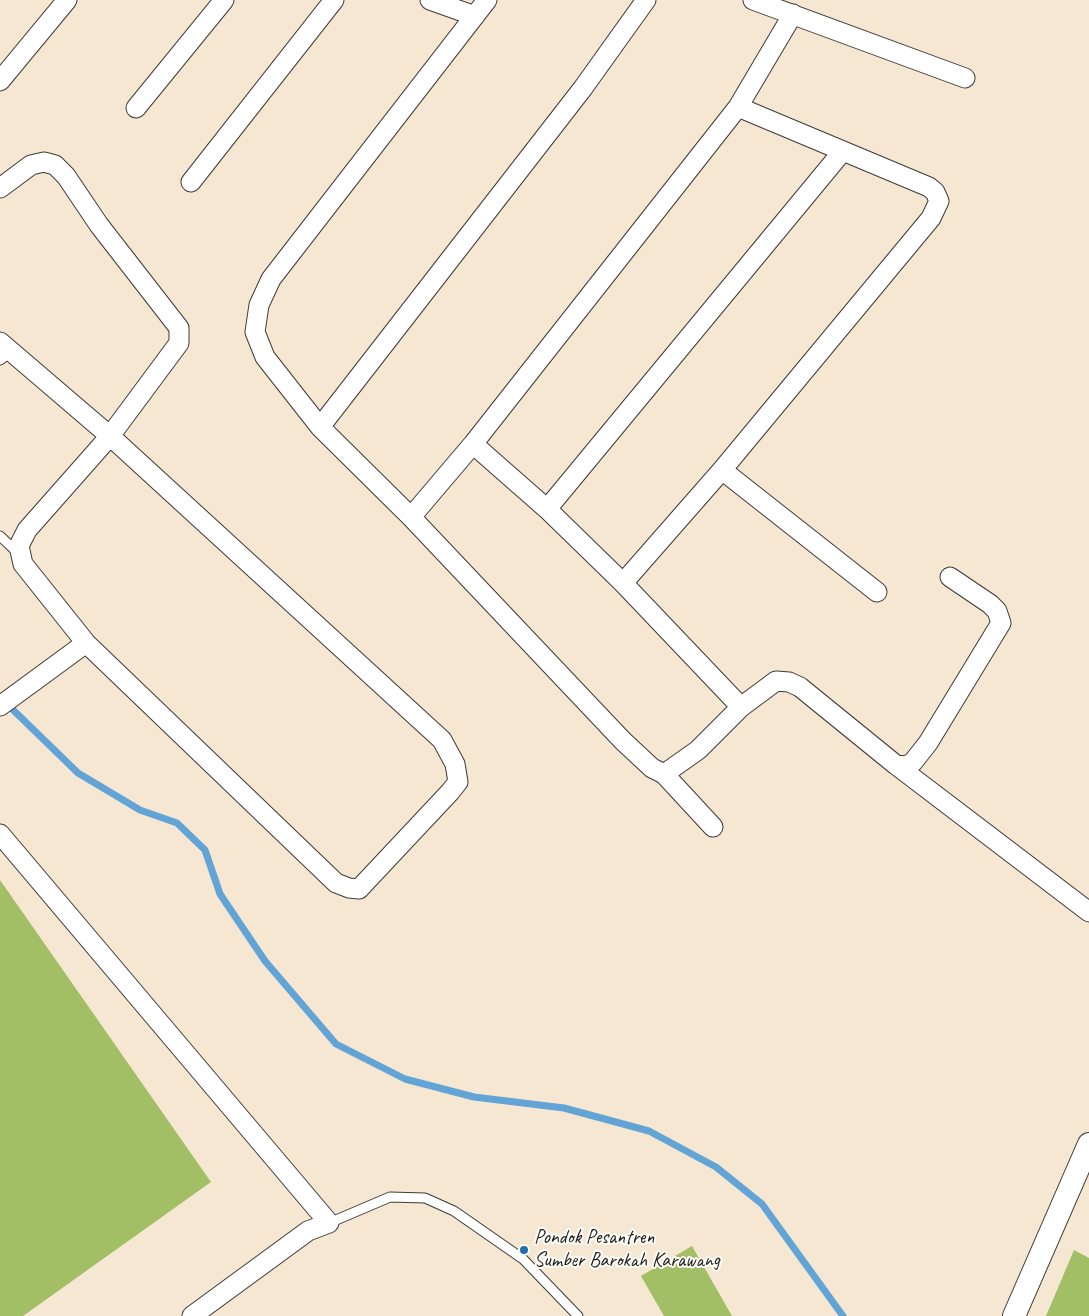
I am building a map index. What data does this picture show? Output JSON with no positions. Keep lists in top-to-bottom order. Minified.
{"places":["Pondok Pesantren Sumber Barokah Karawang"]}
